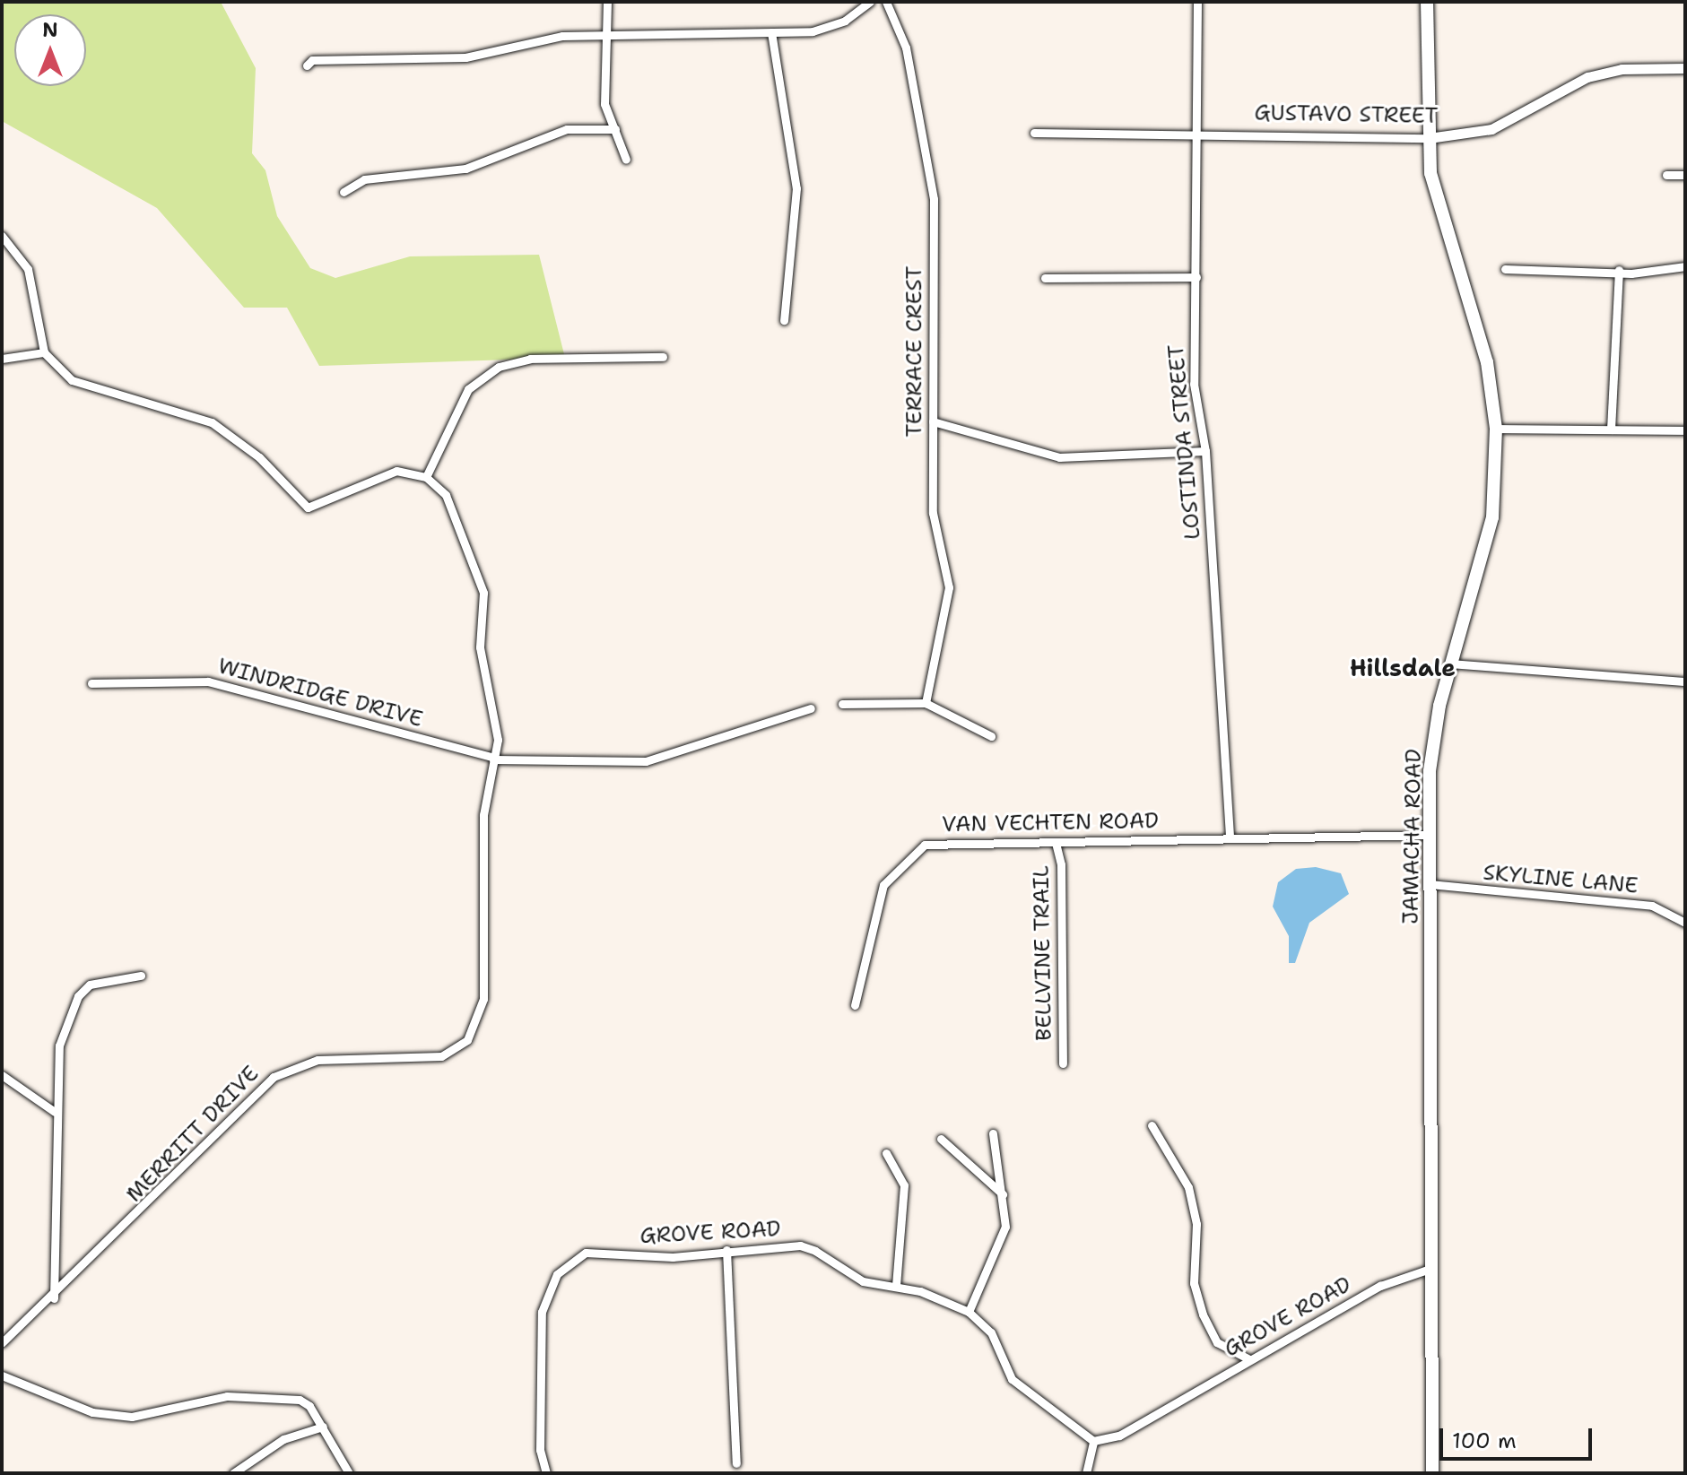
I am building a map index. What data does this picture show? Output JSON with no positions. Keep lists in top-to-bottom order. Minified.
{"streets":{"main road":["JAMACHA ROAD"],"street":["GUSTAVO STREET","TERRACE CREST","LOSTINDA STREET","WINDRIDGE DRIVE","VAN VECHTEN ROAD","SKYLINE LANE","BELLVINE TRAIL","MERRITT DRIVE","GROVE ROAD"]},"crossings":[["GUSTAVO STREET","LOSTINDA STREET"],["GUSTAVO STREET","JAMACHA ROAD"],["LOSTINDA STREET","VAN VECHTEN ROAD"],["WINDRIDGE DRIVE","MERRITT DRIVE"],["VAN VECHTEN ROAD","JAMACHA ROAD"],["VAN VECHTEN ROAD","BELLVINE TRAIL"],["JAMACHA ROAD","SKYLINE LANE"],["JAMACHA ROAD","GROVE ROAD"]],"districts":["Hillsdale"],"scale_bar":"100 m","north":"top"}
